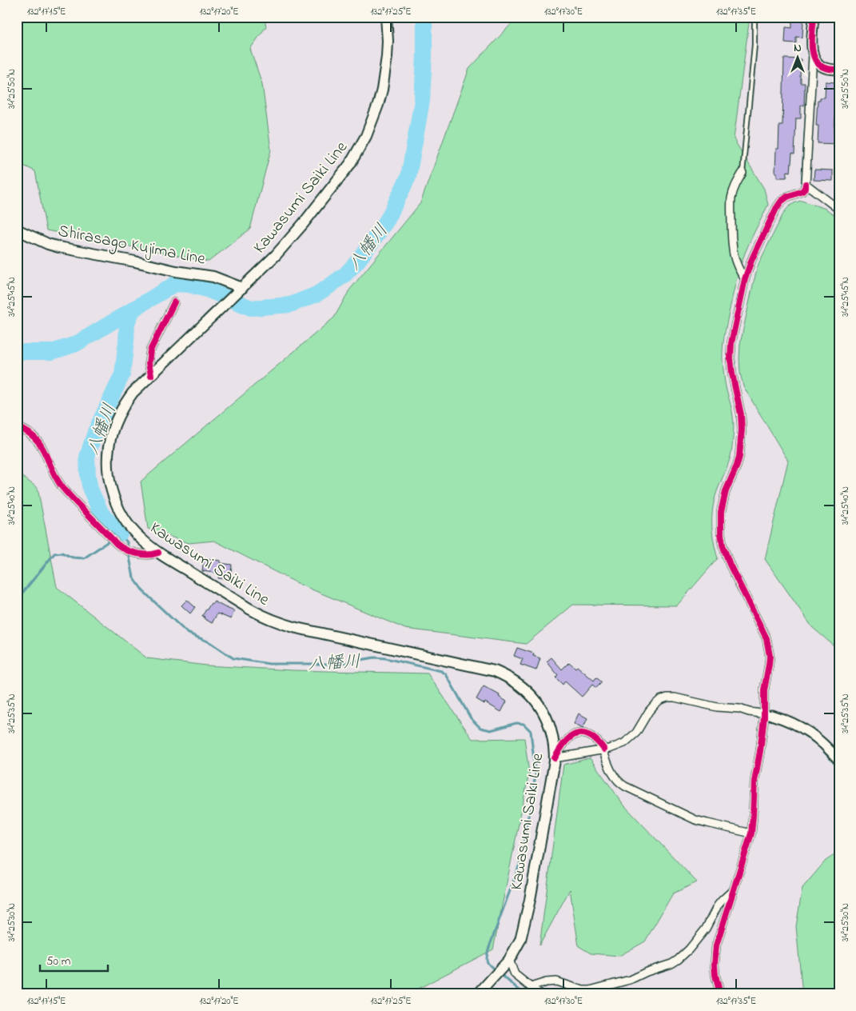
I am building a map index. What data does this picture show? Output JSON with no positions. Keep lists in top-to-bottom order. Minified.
{"streets":{"main road":["Kawasumi Saiki Line","Shirasago Kujima Line"]},"crossings":[["Kawasumi Saiki Line","Shirasago Kujima Line"]],"water":["八幡川"],"scale_bar":"50 m","north":"top","coordinates":["132°17'15\"E","132°17'20\"E","132°17'25\"E","132°17'30\"E","132°17'35\"E","34°25'50\"N","34°25'45\"N","34°25'40\"N","34°25'35\"N","34°25'30\"N"]}
